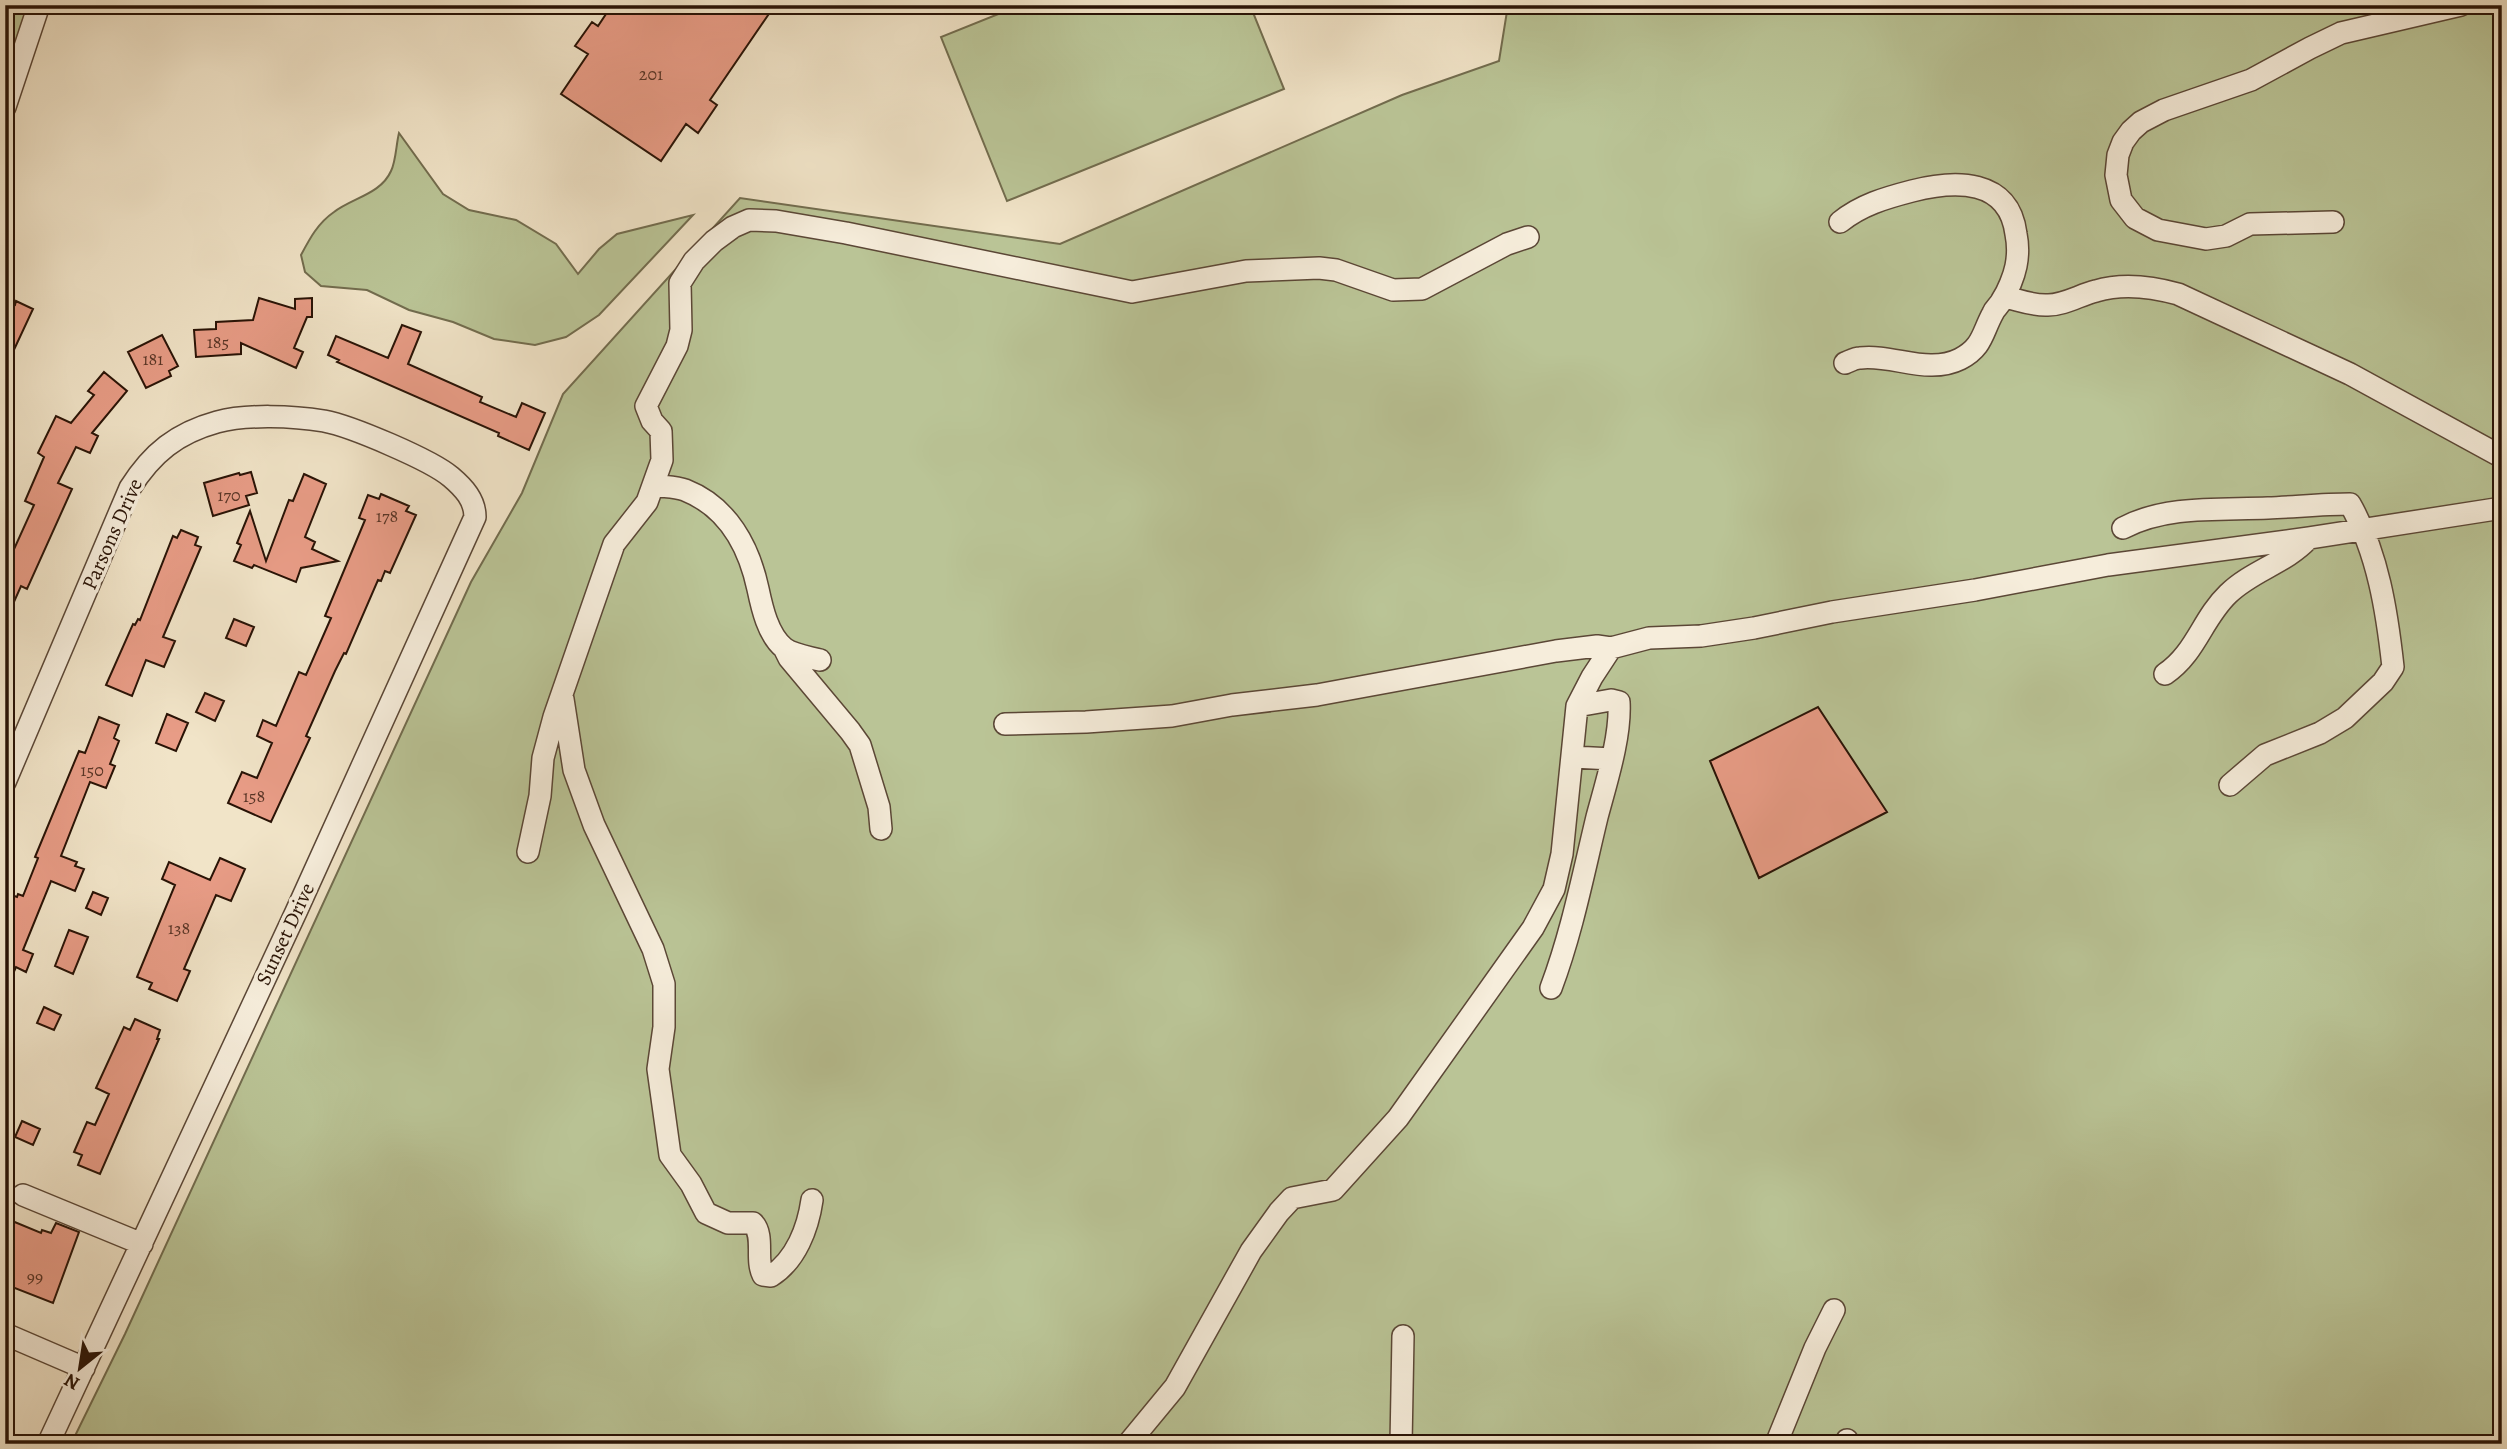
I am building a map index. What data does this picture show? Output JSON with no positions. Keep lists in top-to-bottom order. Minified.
{"streets":{"street":["Parsons Drive","Sunset Drive"]},"crossings":[["Parsons Drive","Sunset Drive"]],"house_numbers":["201","185","181","170","178","150","158","138","99"],"north":"bottom left"}
